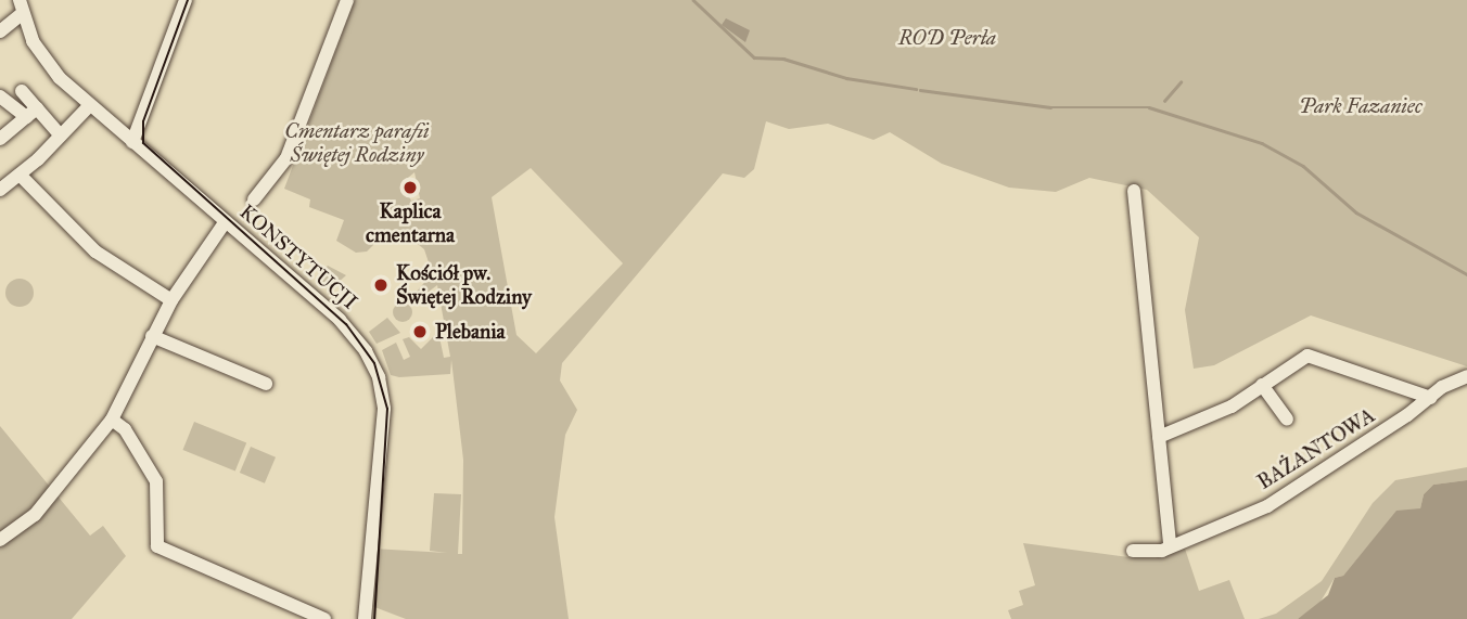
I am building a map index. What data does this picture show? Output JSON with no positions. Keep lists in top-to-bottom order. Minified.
{"streets":{"street":["KONSTYTUCJI","BAŻANTOWA"]},"parks":["ROD Perła","Park Fazaniec","Cmentarz parafii Świętej Rodziny"],"places":["Kaplica cmentarna","Kościół pw. Świętej Rodziny","Plebania"]}
